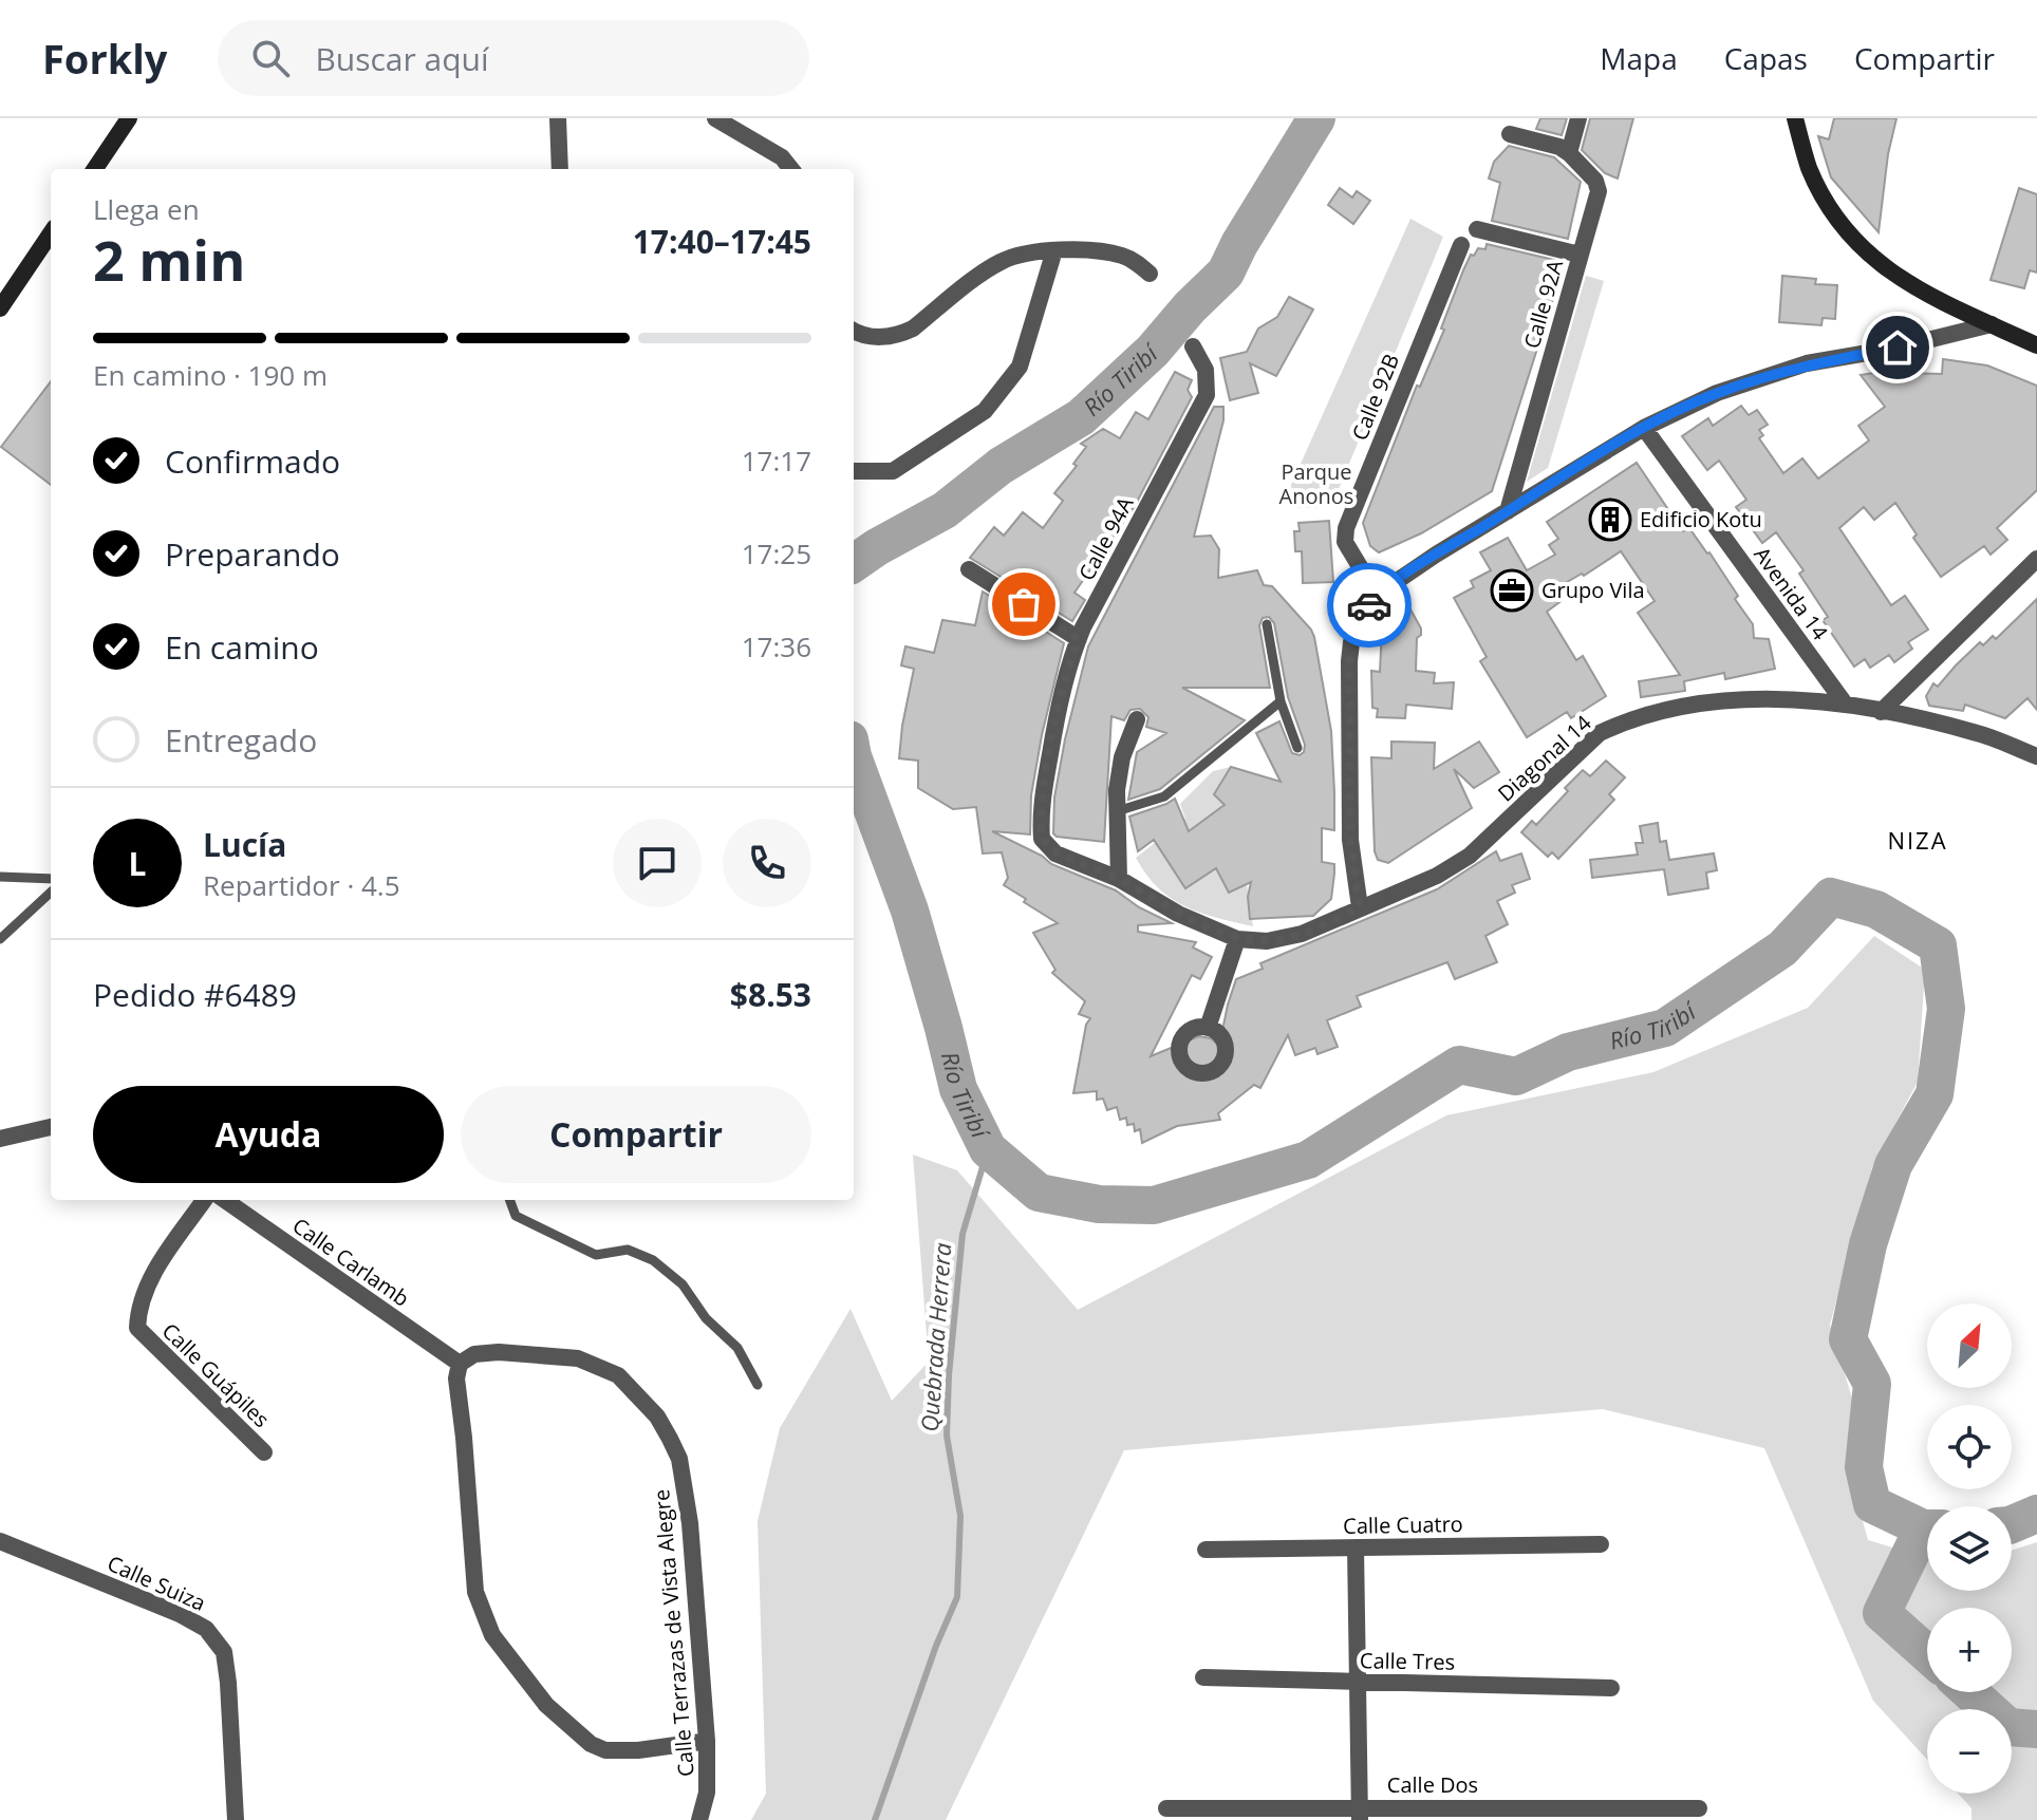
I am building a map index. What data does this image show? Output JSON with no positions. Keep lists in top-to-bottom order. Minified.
{"streets":{"street":["Calle 92A","Calle 92B","Calle 94A","Avenida 14","Diagonal 14","Calle Carlamb","Calle Guápiles","Calle Cuatro","Calle Suiza","Calle Terrazas de Vista Alegre","Calle Tres","Calle Dos"]},"crossings":[["Avenida 14","Diagonal 14"],["Calle Carlamb","Calle Terrazas de Vista Alegre"]],"districts":["NIZA"],"water":["Río Tiribí","Quebrada Herrera"],"parks":["Parque Anonos"],"places":{"building":["Edificio Kotu"],"office":["Grupo Vila"]},"north":"top right","page":{"header":"Forkly","search":"Buscar aquí","nav":["Mapa","Capas","Compartir"],"heading":["2 min","Llega en","17:40–17:45"],"panel":["Lucía","Repartidor · 4.5","Pedido #6489","$8.53"],"bar":"En camino · 190 m","list":[["Confirmado","17:17"],["Preparando","17:25"],["En camino","17:36"],"Entregado"],"round":"L","buttons":["Ayuda","Compartir"],"map_buttons":["+","−"]}}
